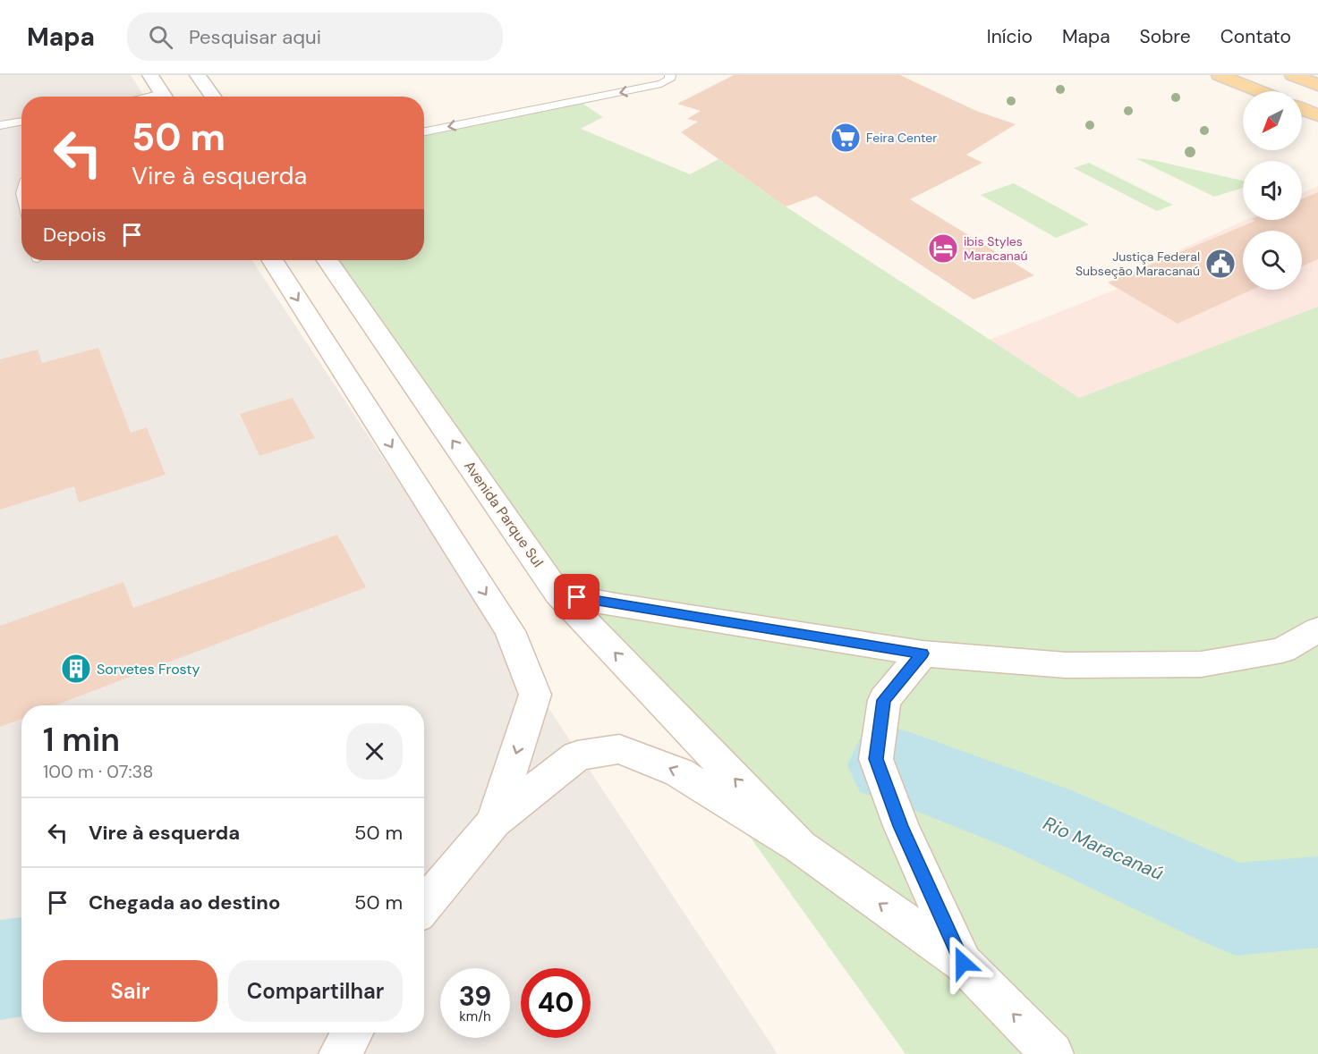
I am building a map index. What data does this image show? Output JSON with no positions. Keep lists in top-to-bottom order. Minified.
{"streets":{"street":["Avenida Parque Sul"]},"water":["Rio Maracanaú"],"places":{"supermarket":["Feira Center"],"hotel":["ibis Styles Maracanaú"],"public building":["Justiça Federal Subseção Maracanaú"],"building":["Sorvetes Frosty"]},"north":"bottom left","page":{"header":"Mapa","search":"Pesquisar aqui","nav":["Início","Mapa","Sobre","Contato"],"turn":["50 m","Vire à esquerda"],"then":"Depois","heading":["1 min","100 m · 07:38"],"list":[{"name":"Vire à esquerda","value":"50 m"},{"name":"Chegada ao destino","value":"50 m"}],"buttons":["Sair","Compartilhar"],"speed":"39 km/h","limit":"40"}}
